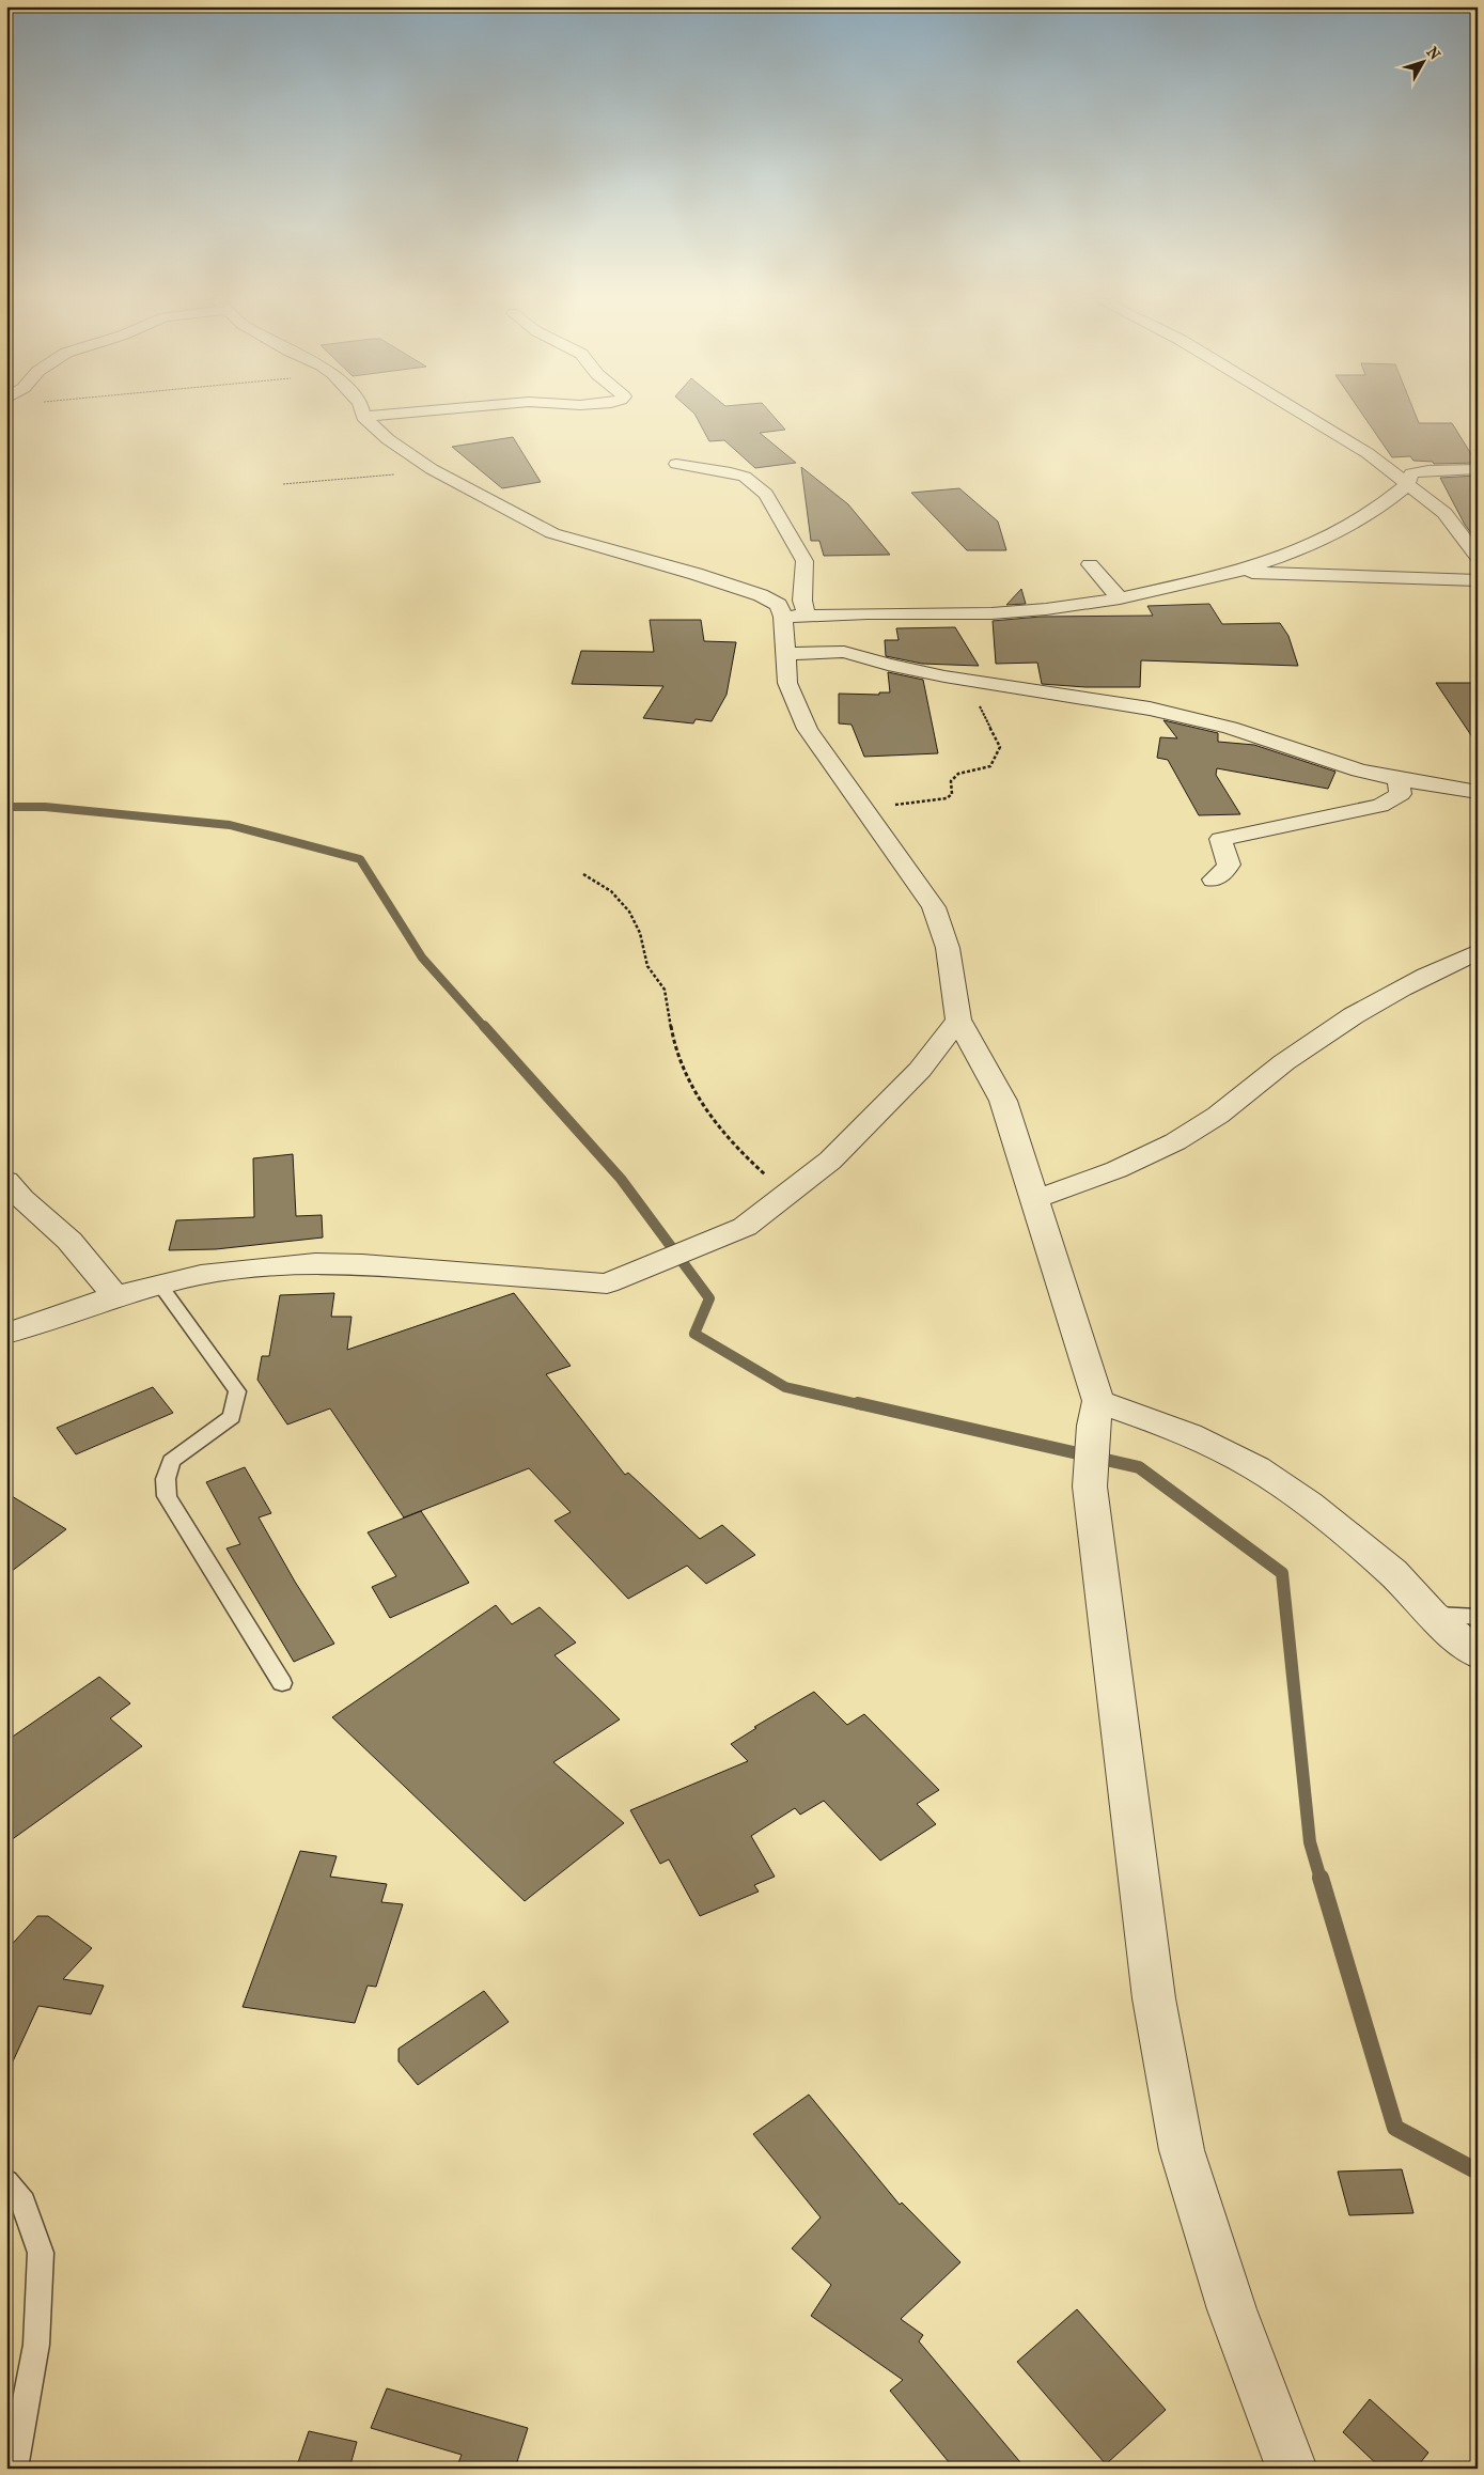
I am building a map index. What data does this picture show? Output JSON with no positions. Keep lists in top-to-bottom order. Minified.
{"north":"top right"}
